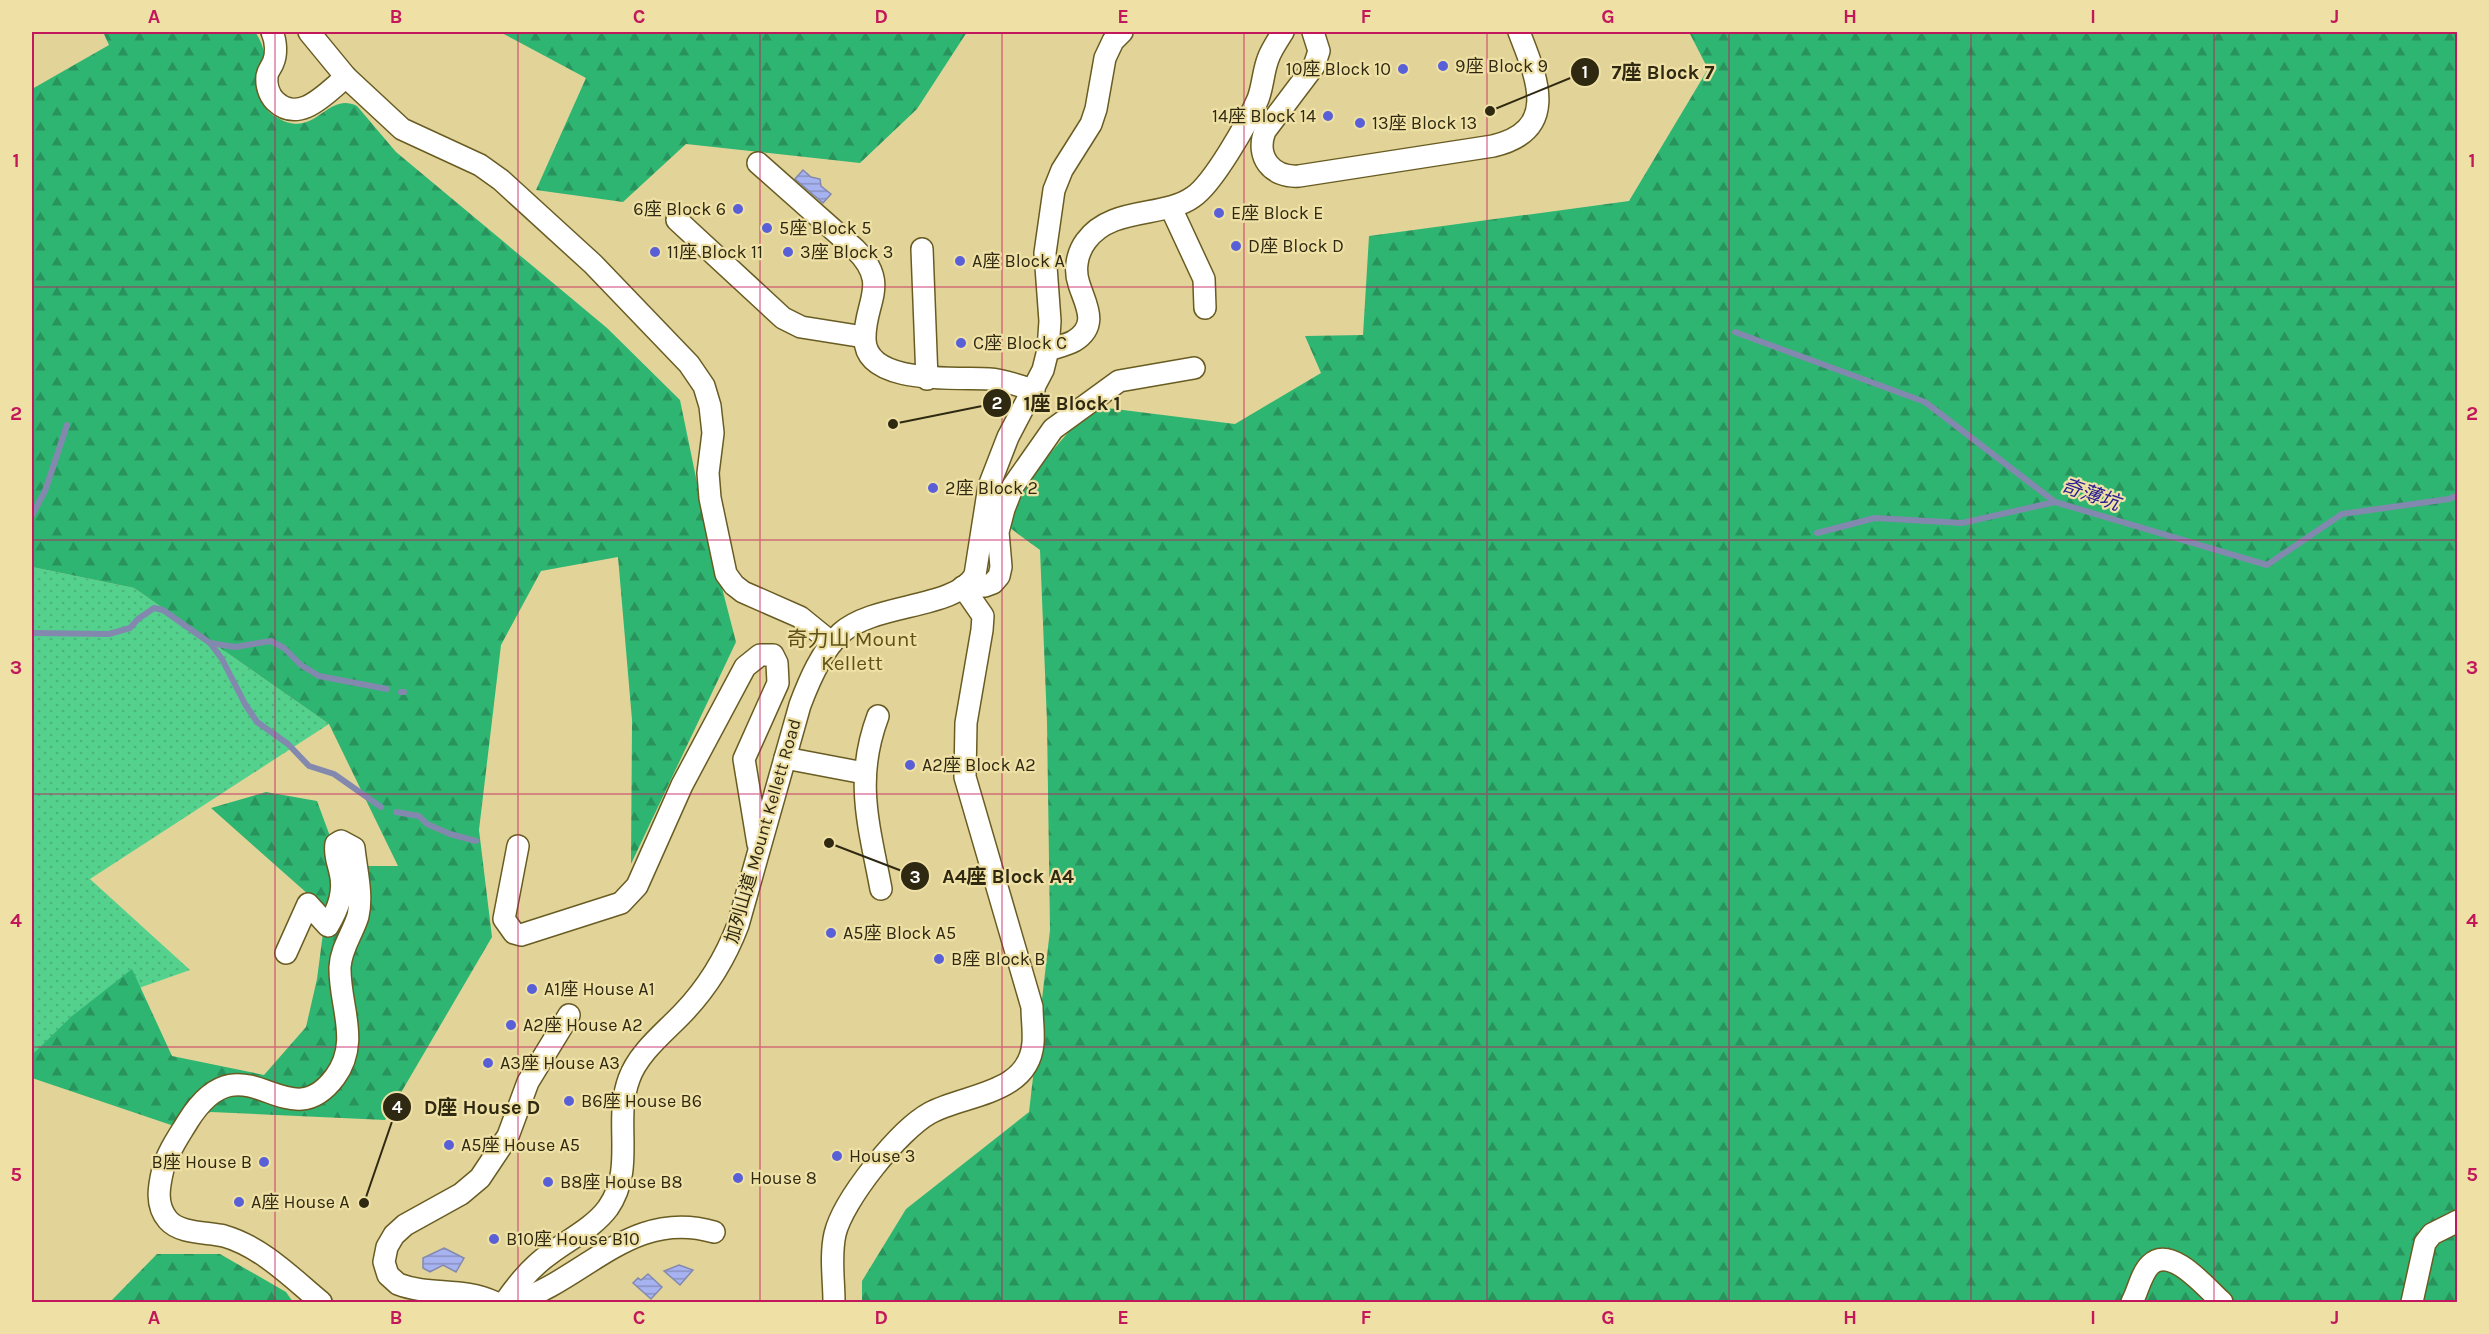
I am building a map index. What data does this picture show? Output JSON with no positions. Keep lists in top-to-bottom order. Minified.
{"streets":{"street":["加列山道 Mount Kellett Road"]},"districts":["奇力山 Mount Kellett"],"water":["奇薄坑"],"places":["9座 Block 9","10座 Block 10","7座 Block 7","14座 Block 14","13座 Block 13","6座 Block 6","E座 Block E","5座 Block 5","D座 Block D","11座 Block 11","3座 Block 3","A座 Block A","C座 Block C","1座 Block 1","2座 Block 2","A2座 Block A2","A4座 Block A4","A5座 Block A5","B座 Block B","A1座 House A1","A2座 House A2","A3座 House A3","B6座 House B6","A5座 House A5","House 3","B座 House B","House 8","B8座 House B8","A座 House A","D座 House D","B10座 House B10"],"grid":{"columns":["A","B","C","D","E","F","G","H","I","J"],"rows":["1","2","3","4","5"]}}
